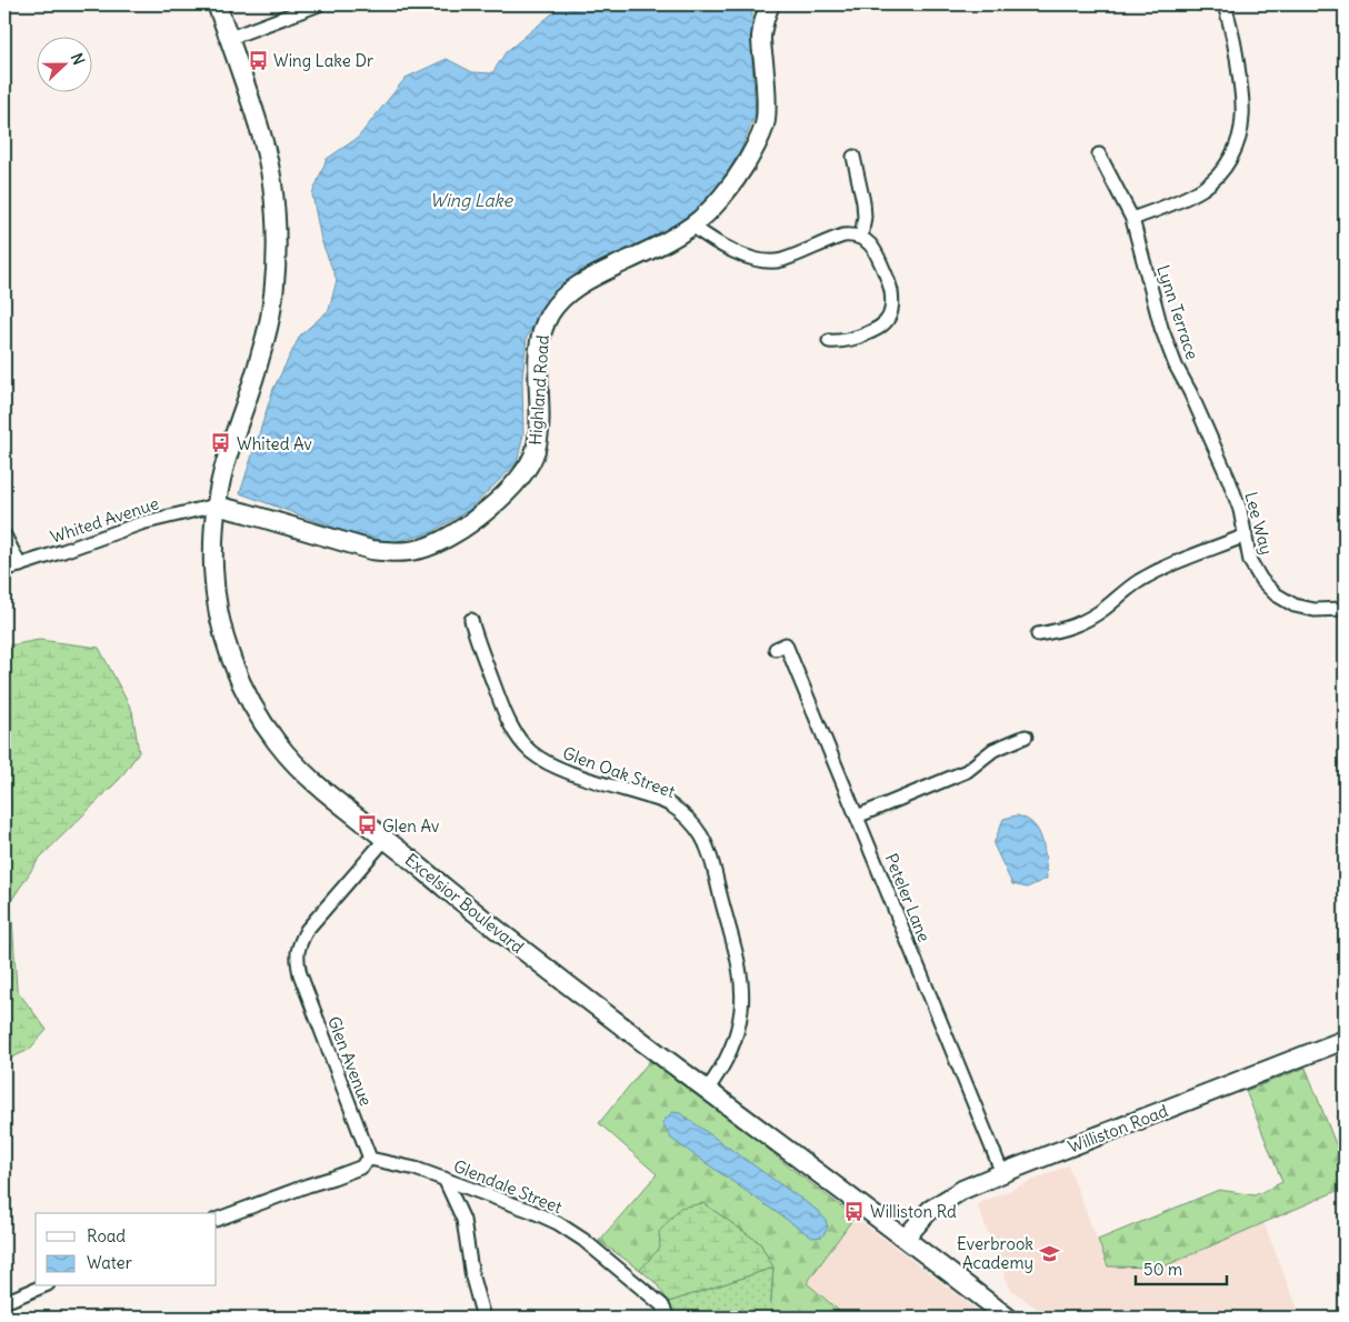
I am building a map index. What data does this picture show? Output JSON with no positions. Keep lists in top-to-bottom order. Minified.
{"streets":{"main road":["Highland Road","Excelsior Boulevard","Williston Road"],"street":["Lynn Terrace","Whited Avenue","Lee Way","Glen Oak Street","Peteler Lane","Glen Avenue","Glendale Street"]},"crossings":[["Lynn Terrace","Lee Way"],["Highland Road","Whited Avenue"],["Highland Road","Excelsior Boulevard"],["Whited Avenue","Excelsior Boulevard"],["Glen Oak Street","Excelsior Boulevard"],["Peteler Lane","Williston Road"],["Excelsior Boulevard","Glen Avenue"],["Excelsior Boulevard","Williston Road"],["Glen Avenue","Glendale Street"]],"water":["Wing Lake"],"places":{"bus stop":["Wing Lake Dr","Whited Av","Glen Av","Williston Rd"],"school or university":["Everbrook Academy"]},"legend":["Road","Water"],"scale_bar":"50 m","north":"right"}
